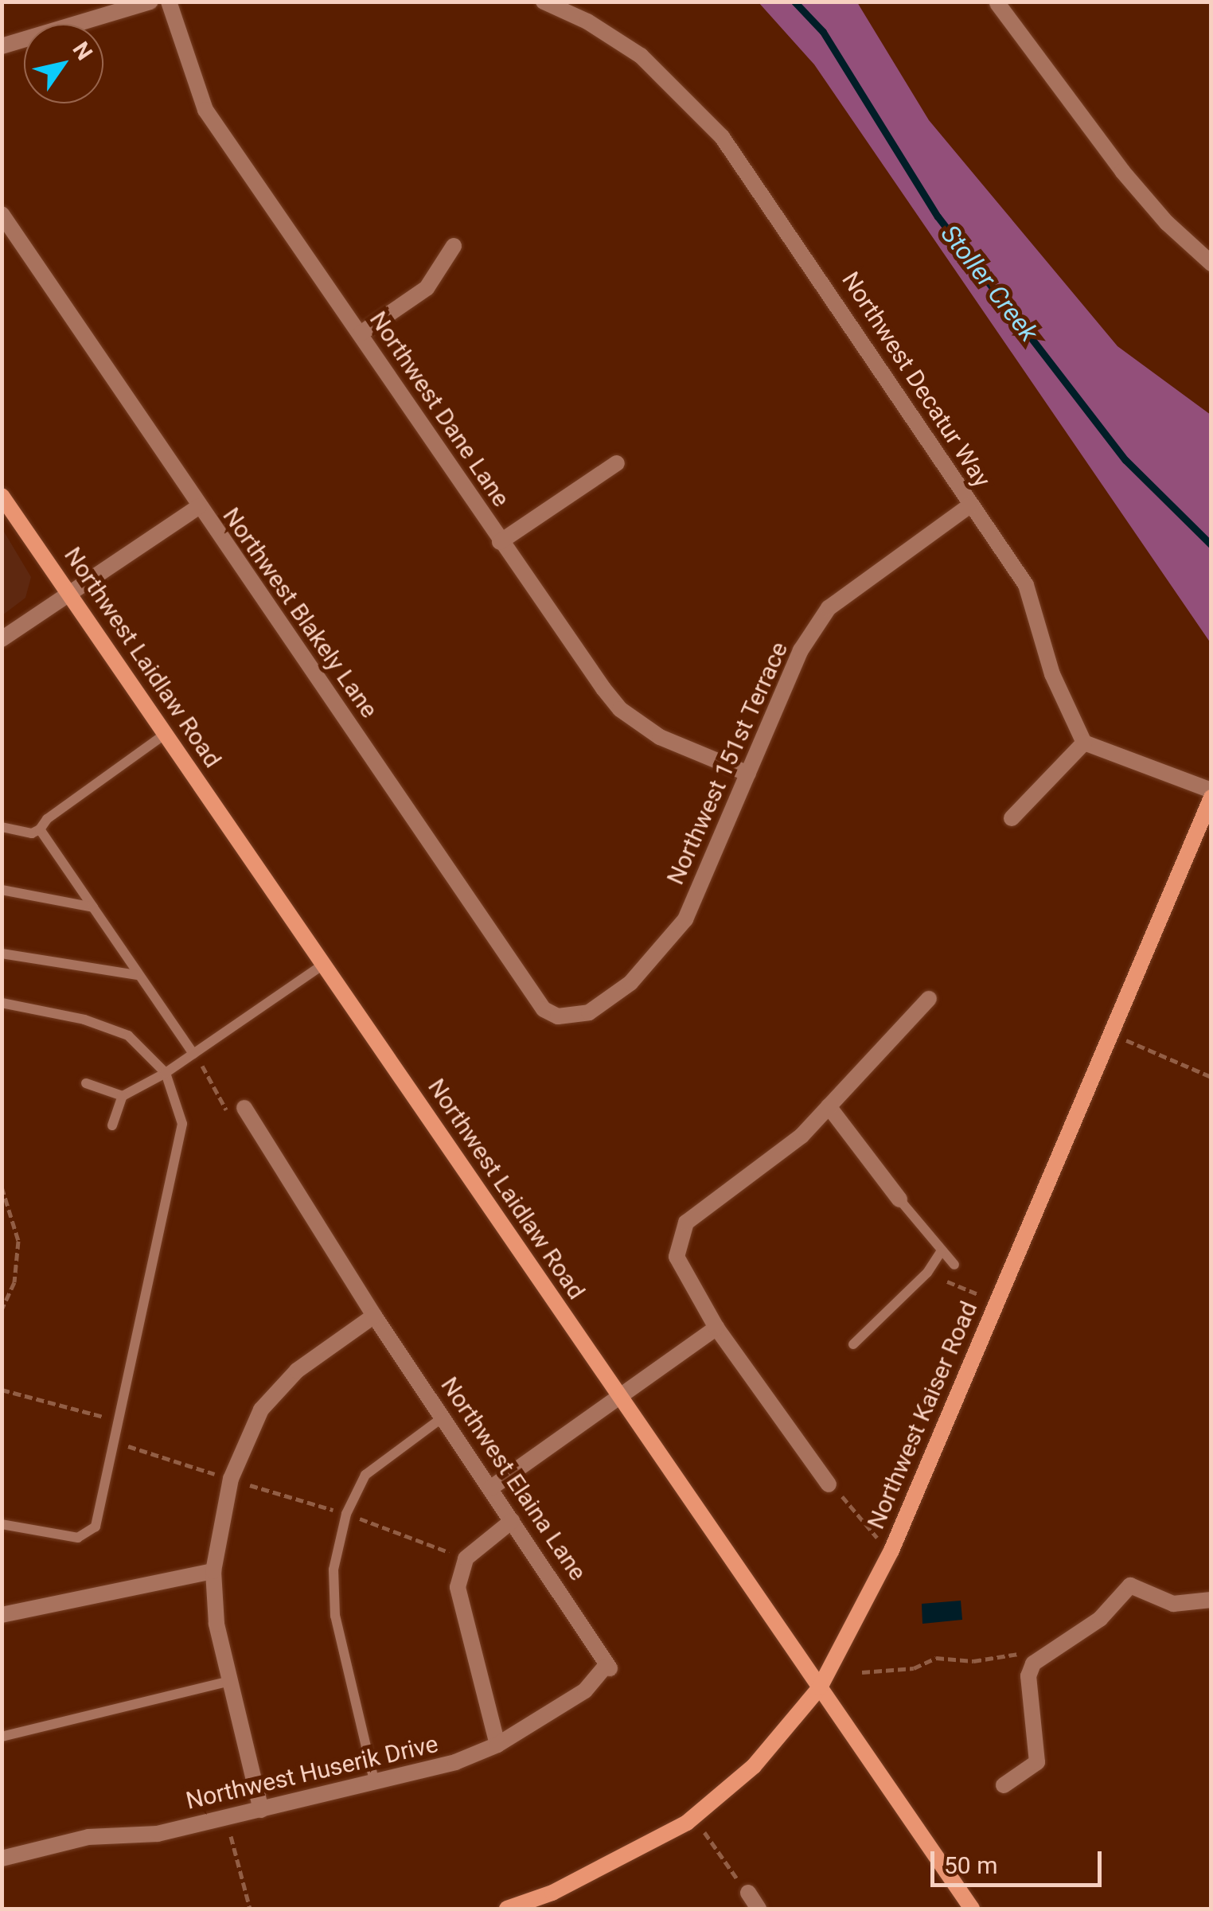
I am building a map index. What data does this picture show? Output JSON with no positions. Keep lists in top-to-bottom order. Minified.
{"streets":{"main road":["Northwest Laidlaw Road","Northwest Kaiser Road"],"street":["Northwest Decatur Way","Northwest Dane Lane","Northwest Blakely Lane","Northwest 151st Terrace","Northwest Elaina Lane","Northwest Huserik Drive"]},"crossings":[["Northwest Decatur Way","Northwest 151st Terrace"],["Northwest Dane Lane","Northwest 151st Terrace"],["Northwest Blakely Lane","Northwest 151st Terrace"],["Northwest Laidlaw Road","Northwest Kaiser Road"],["Northwest Elaina Lane","Northwest Huserik Drive"]],"water":["Stoller Creek"],"scale_bar":"50 m","north":"top right"}
